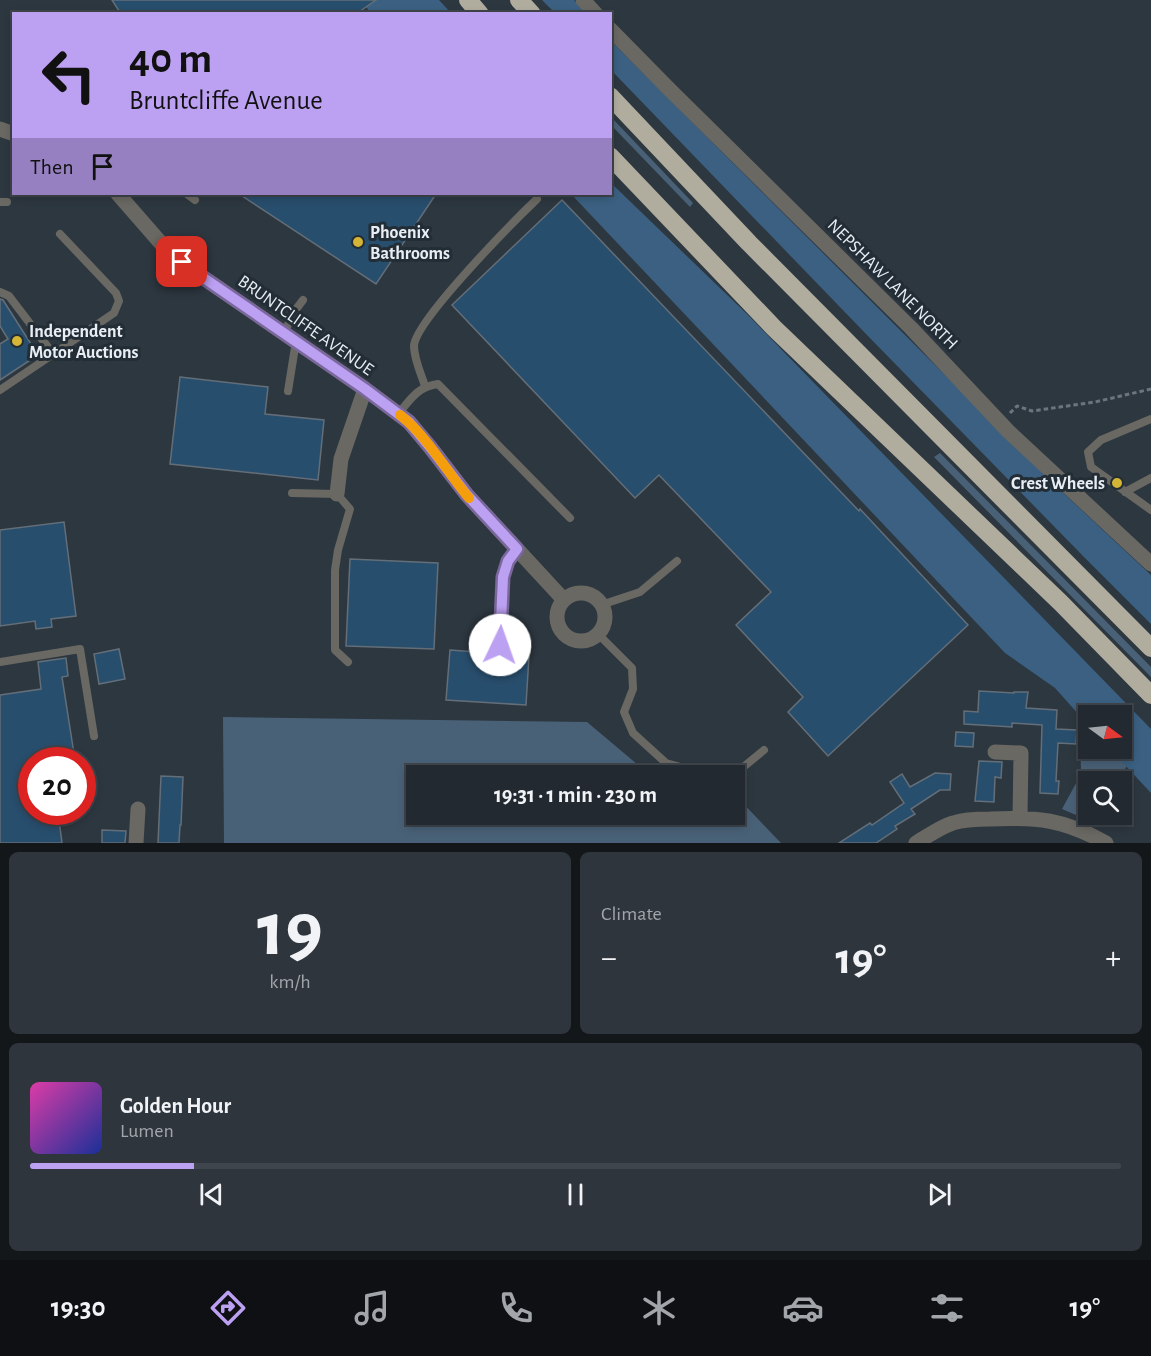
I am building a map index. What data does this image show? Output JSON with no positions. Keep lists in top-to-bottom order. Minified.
{"streets":{"street":["NEPSHAW LANE NORTH","BRUNTCLIFFE AVENUE"]},"places":["Phoenix Bathrooms","Independent Motor Auctions","Crest Wheels"],"north":"right","page":{"turn":["40 m","Bruntcliffe Avenue"],"then":"Then","limit":"20","trip":"19:31 · 1 min · 230 m","tile":[["19","km/h"],"Climate"],"heat":["−","19°","+"],"song":["Golden Hour","Lumen"],"tabs":["19:30","19°"]}}
